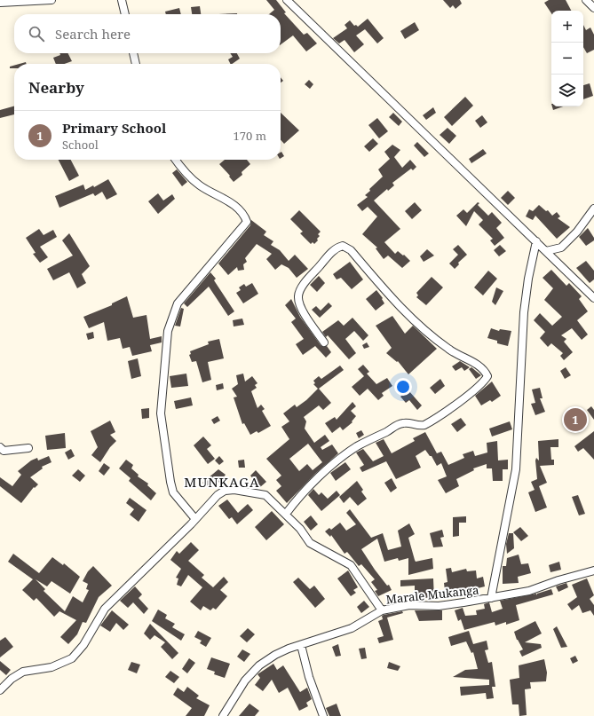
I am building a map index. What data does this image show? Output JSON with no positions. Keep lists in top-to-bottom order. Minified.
{"streets":{"street":["Marale Mukanga"]},"districts":["MUNKAGA"],"page":{"map_buttons":["+","−"],"search":"Search here","heading":"Nearby","list":[{"mark":"1","name":"Primary School","note":"School","value":"170 m"}],"pins":"1"}}
